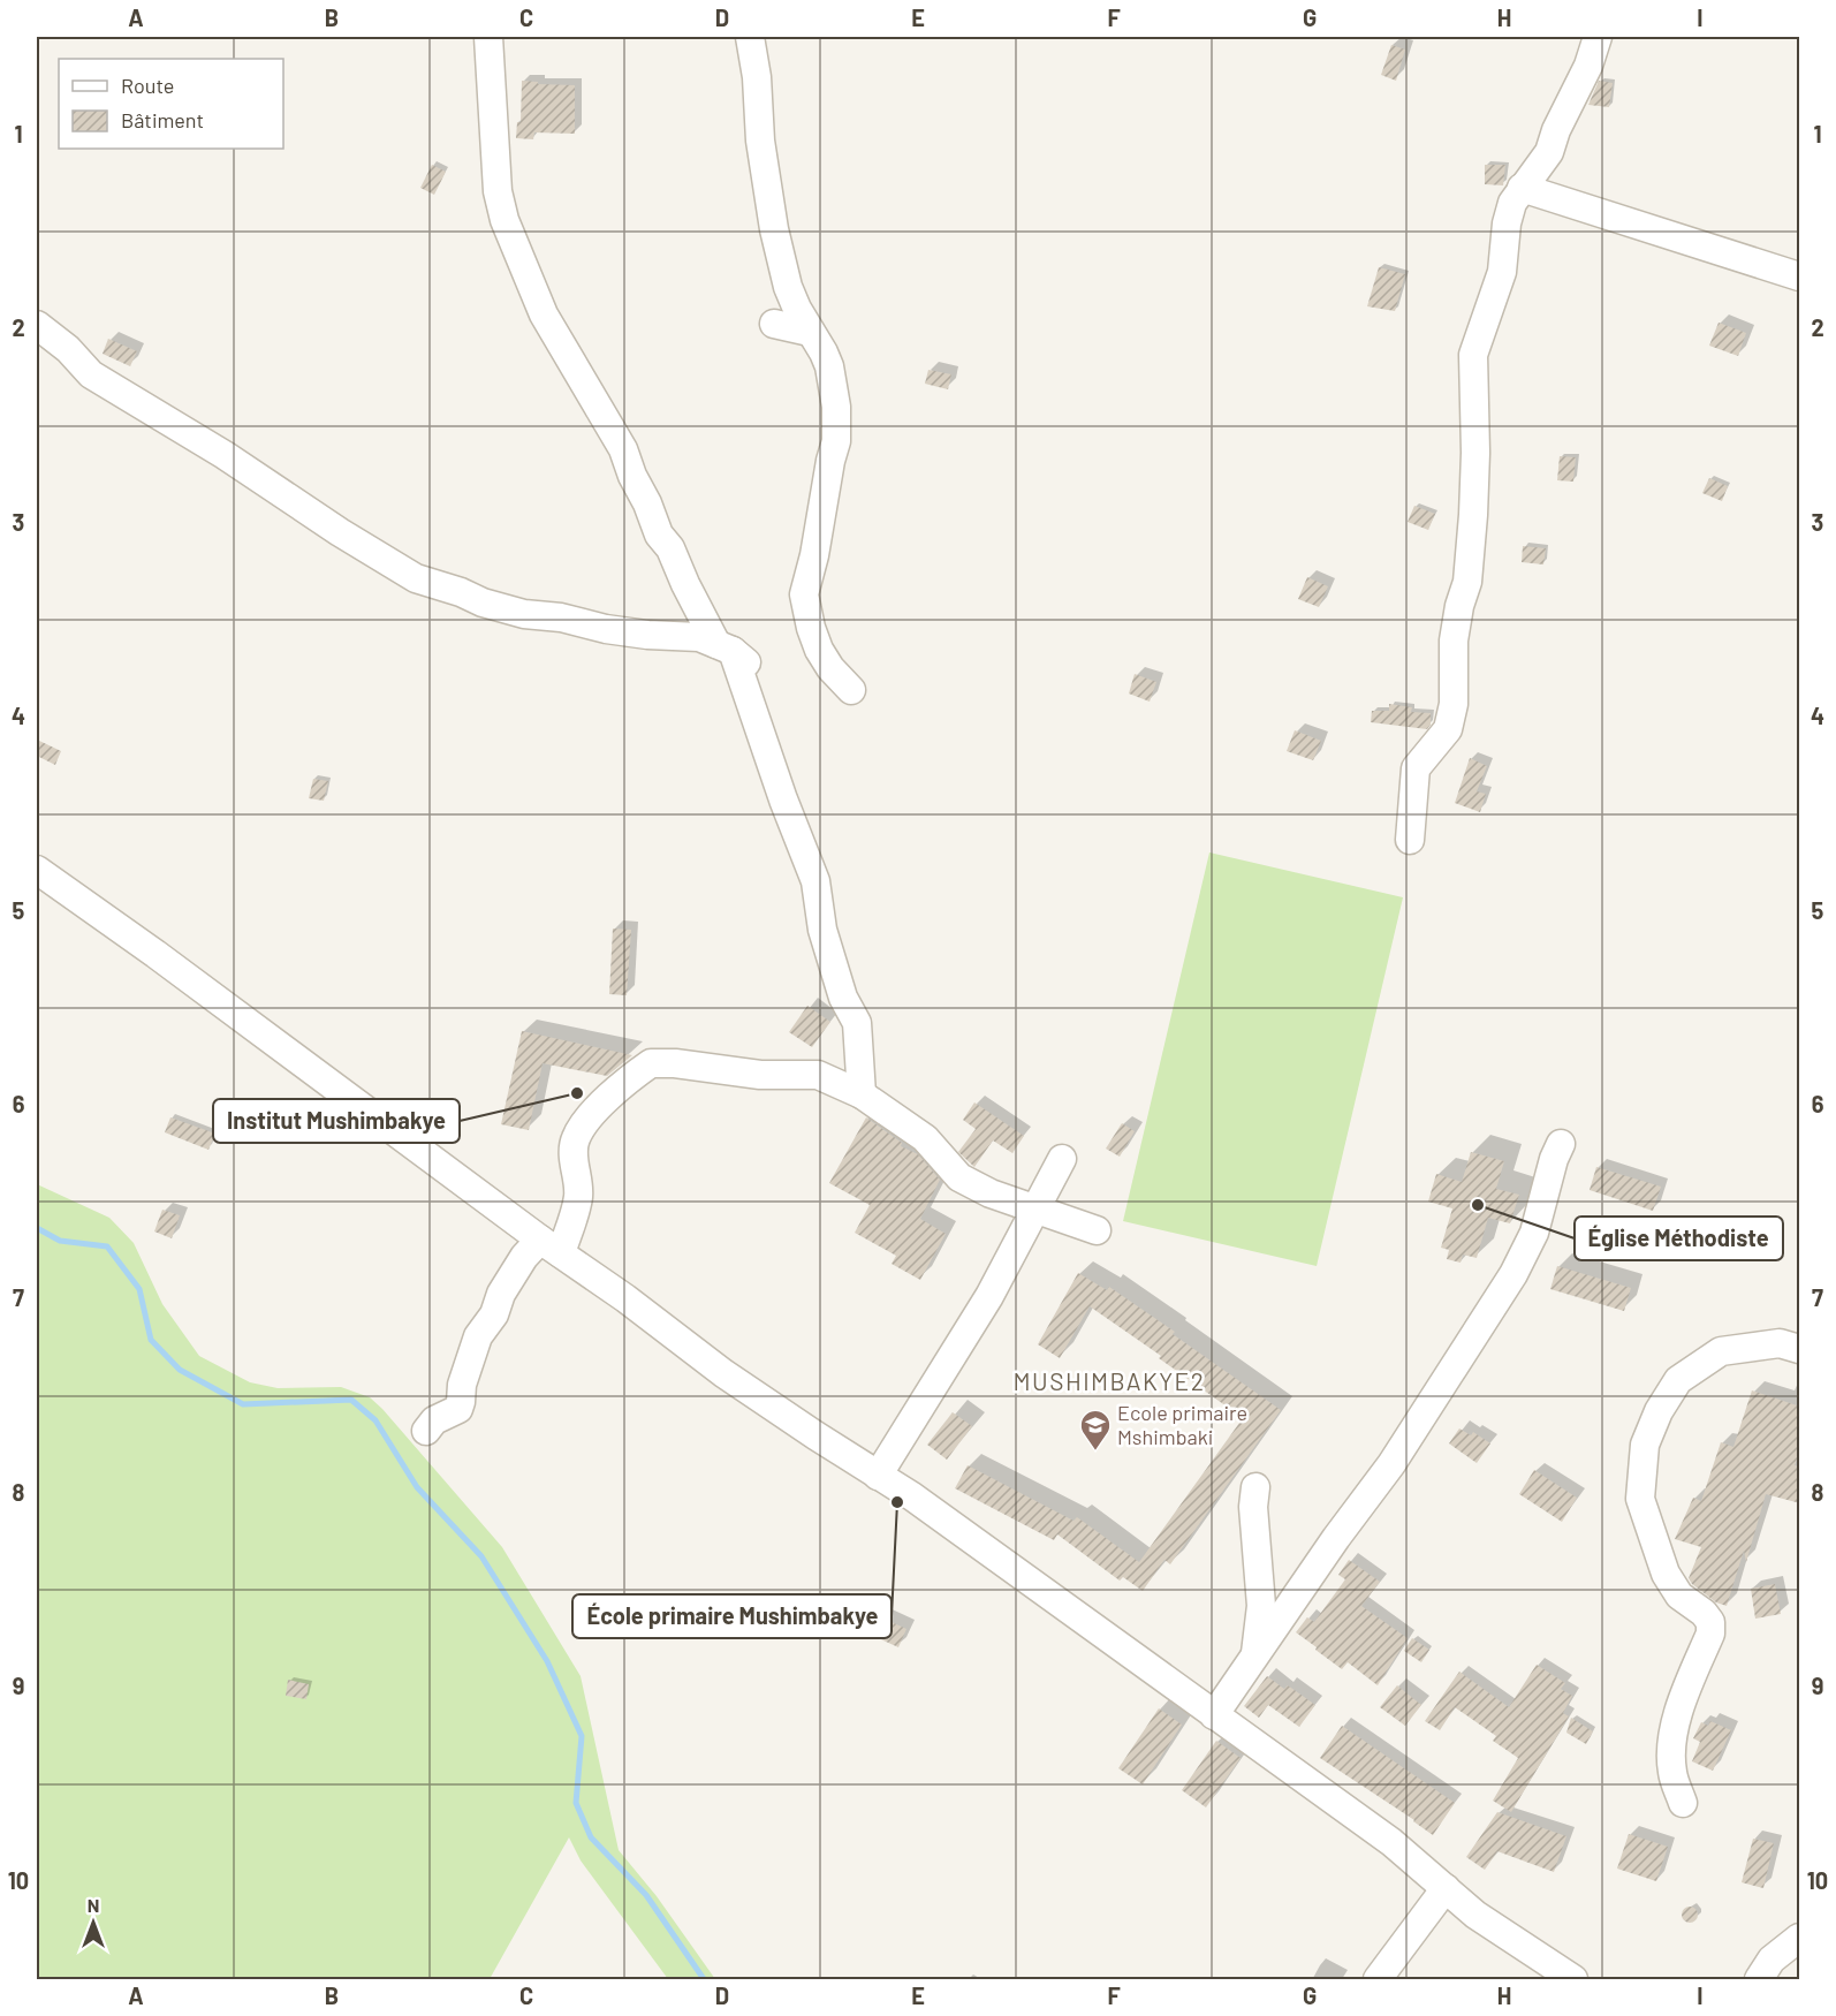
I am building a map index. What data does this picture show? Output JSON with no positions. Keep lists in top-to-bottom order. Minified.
{"districts":["MUSHIMBAKYE2"],"places":{"other":["Institut Mushimbakye","Église Méthodiste","École primaire Mushimbakye"],"school or university":["Ecole primaire Mshimbaki"]},"legend":["Route","Bâtiment"],"north":"top","grid":{"columns":["A","B","C","D","E","F","G","H","I"],"rows":["1","2","3","4","5","6","7","8","9","10"]}}
